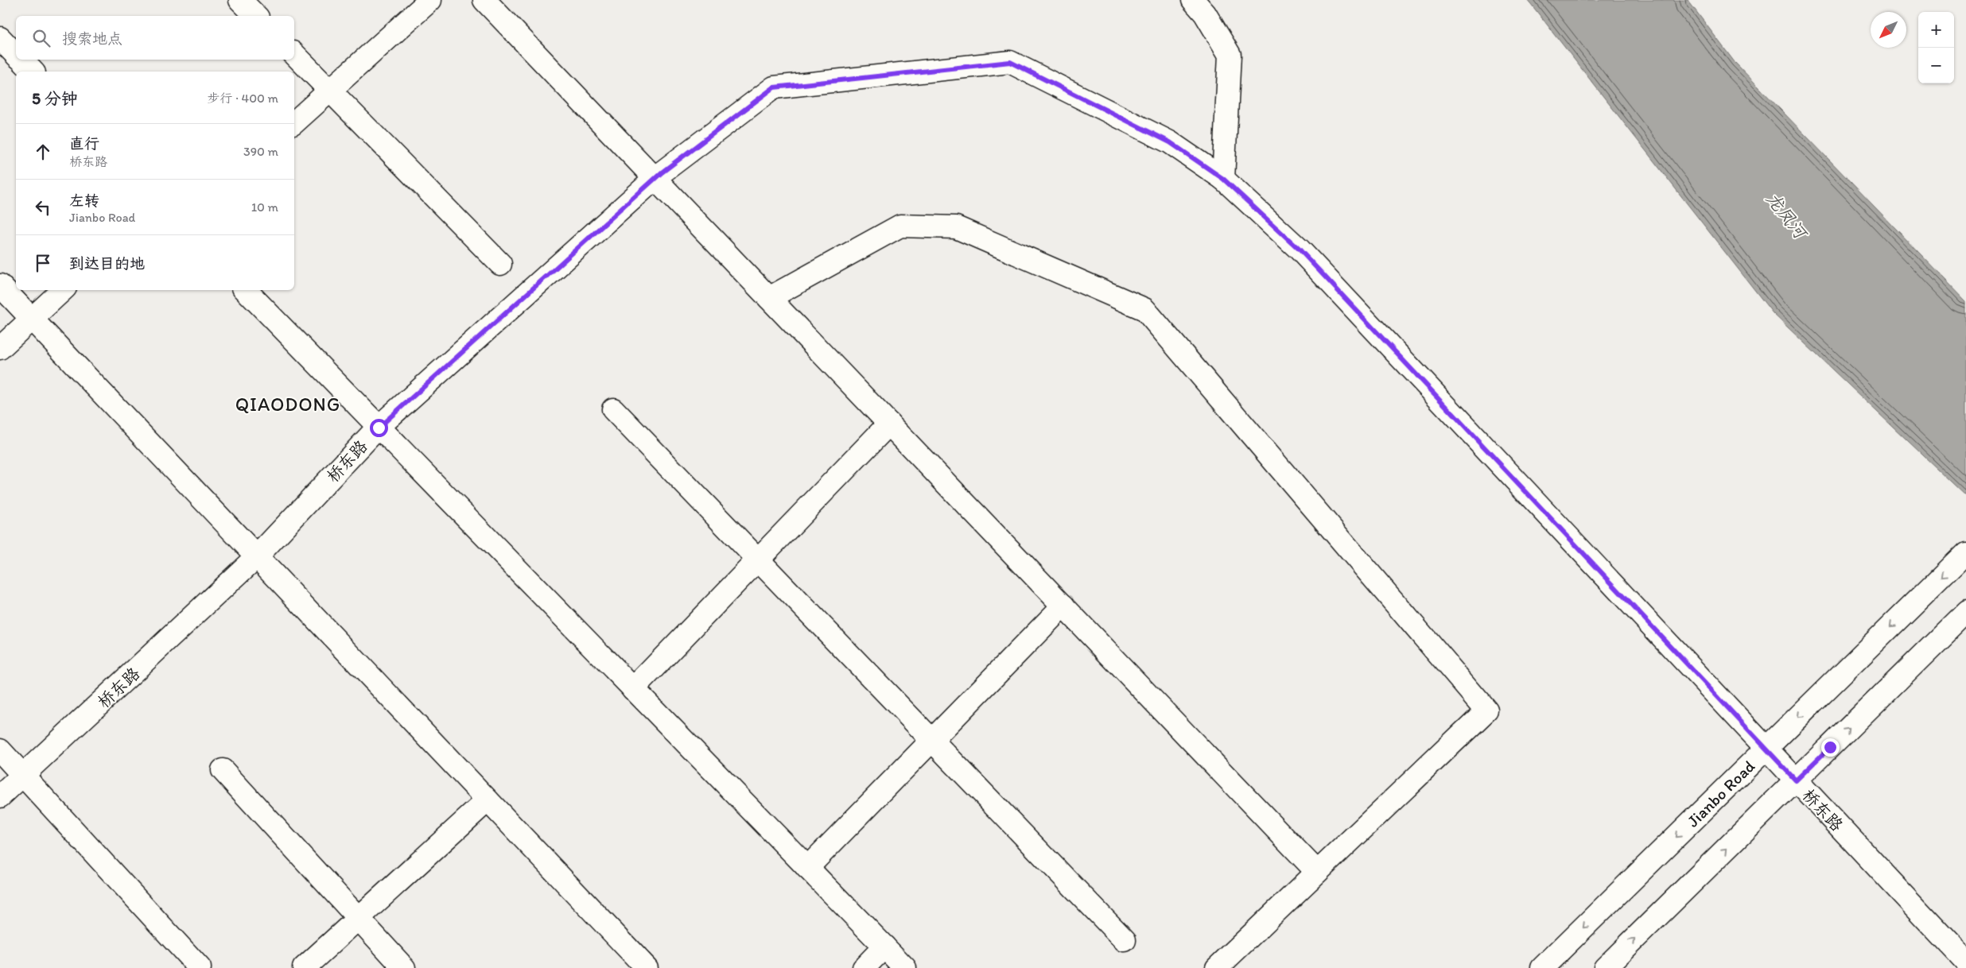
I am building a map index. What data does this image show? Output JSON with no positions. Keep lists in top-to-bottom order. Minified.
{"streets":{"street":["桥东路","Jianbo Road"]},"crossings":[["桥东路","Jianbo Road"]],"districts":["QIAODONG"],"water":["龙凤河"],"north":"bottom left","page":{"map_buttons":["+","−"],"search":"搜索地点","heading":["5 分钟","步行 · 400 m"],"list":[["直行","桥东路","390 m"],["左转","Jianbo Road","10 m"],"到达目的地"]}}
